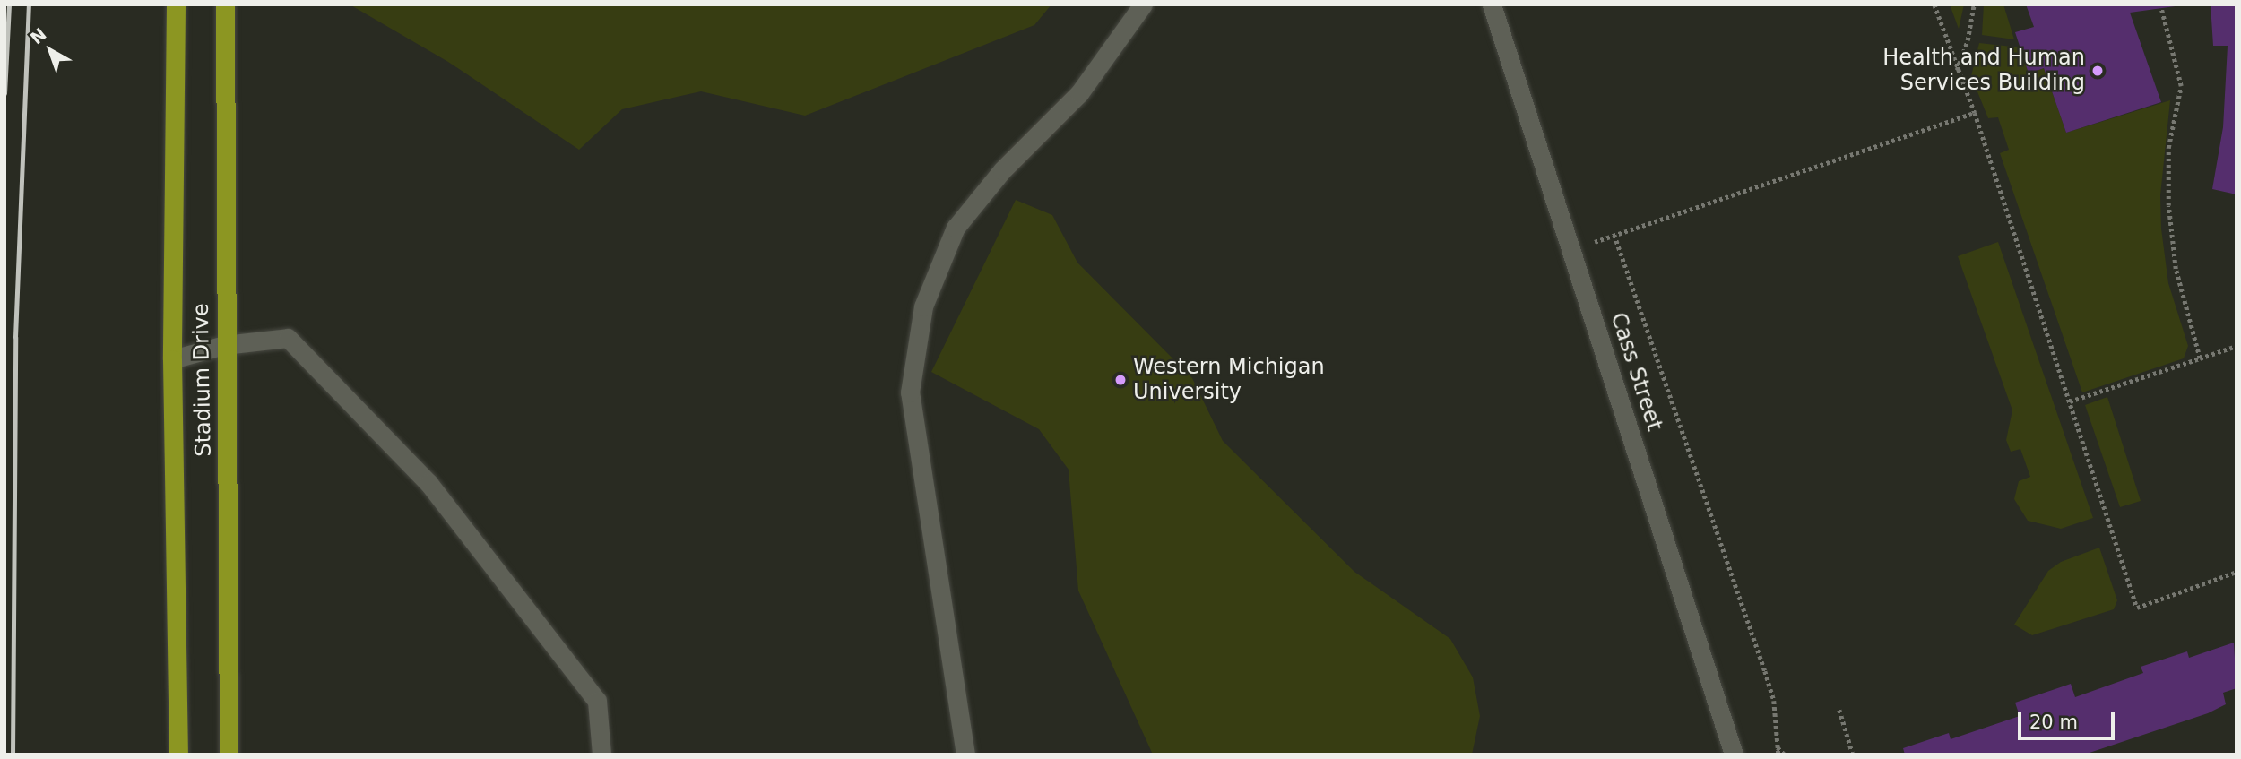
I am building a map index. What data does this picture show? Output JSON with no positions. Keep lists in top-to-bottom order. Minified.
{"streets":{"main road":["Stadium Drive"],"street":["Cass Street"]},"places":["Health and Human Services Building","Western Michigan University"],"scale_bar":"20 m","north":"top left"}
